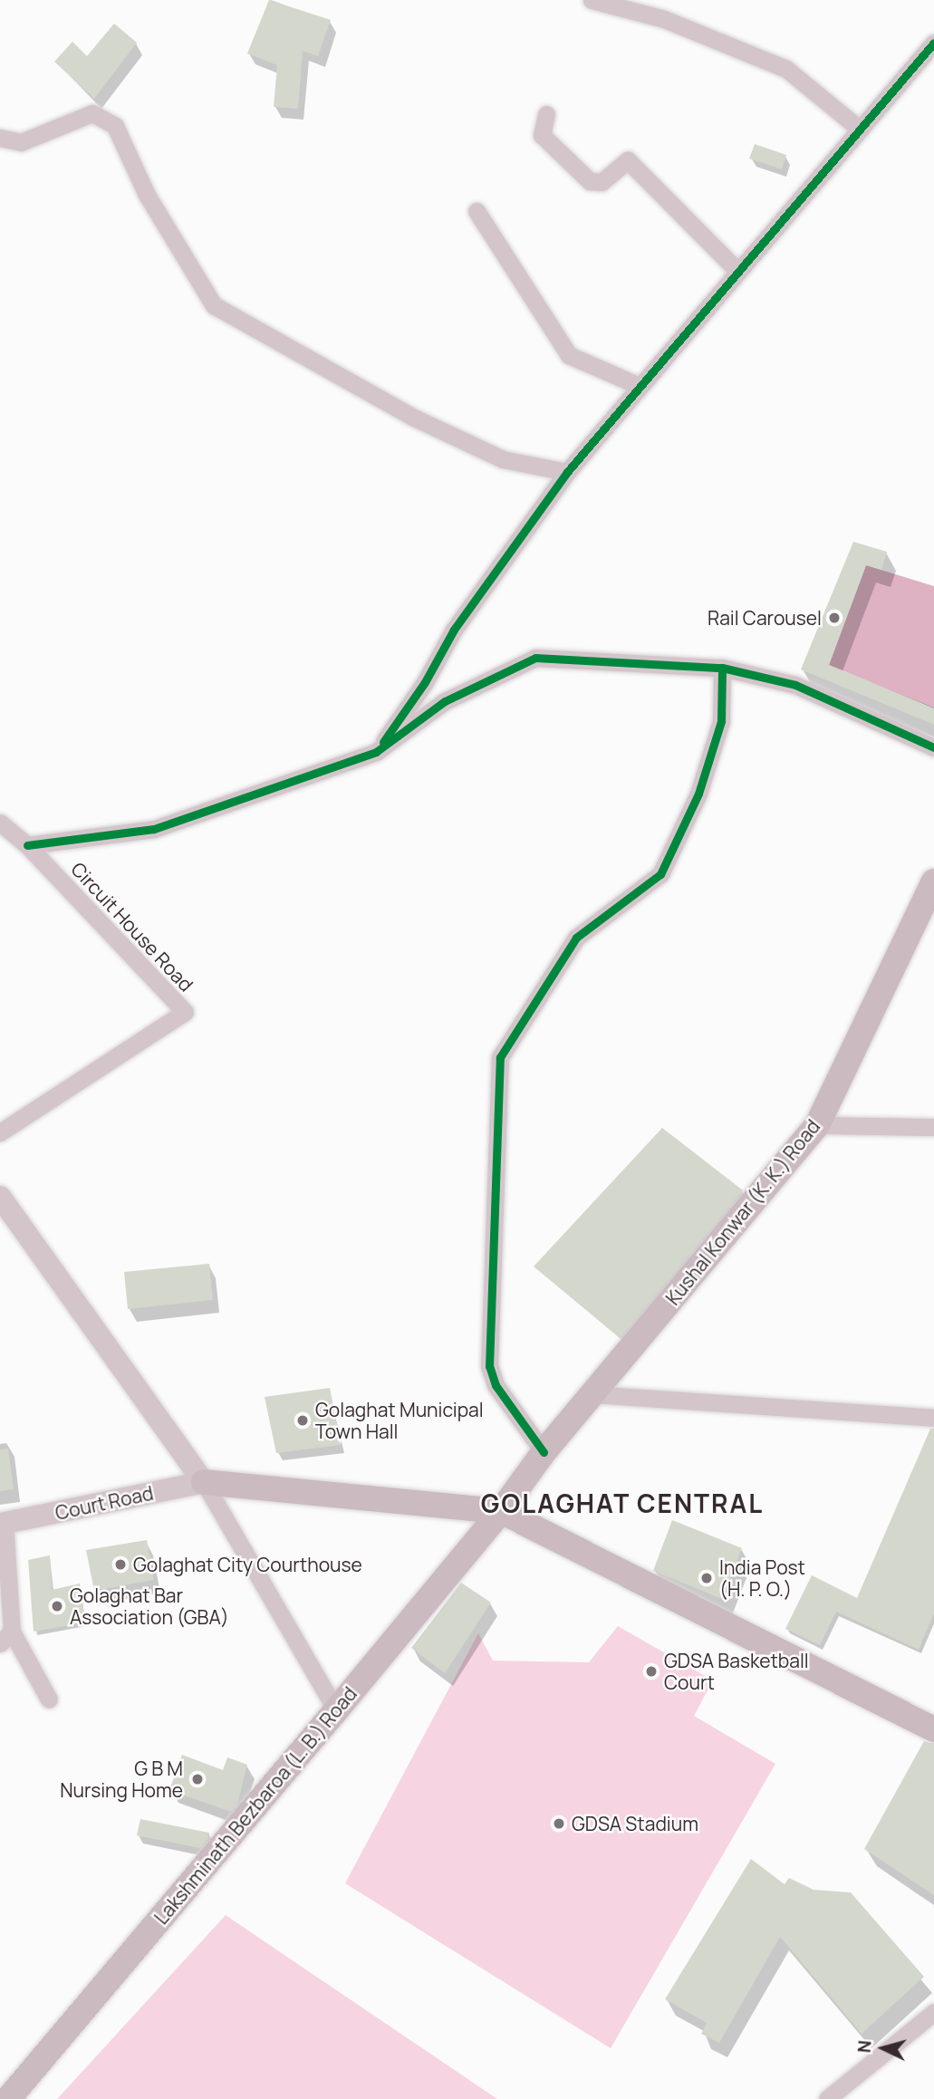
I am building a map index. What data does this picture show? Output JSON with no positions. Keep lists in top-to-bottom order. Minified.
{"streets":{"main road":["Kushal Konwar (K. K.) Road","Lakshminath Bezbaroa (L. B.) Road"],"street":["Circuit House Road","Court Road"]},"crossings":[["Kushal Konwar (K. K.) Road","Lakshminath Bezbaroa (L. B.) Road"]],"districts":["GOLAGHAT CENTRAL"],"places":["Rail Carousel","Golaghat Municipal Town Hall","Golaghat City Courthouse","India Post (H. P. O.)","Golaghat Bar Association (GBA)","GDSA Basketball Court","G B M Nursing Home","GDSA Stadium"],"north":"left"}
